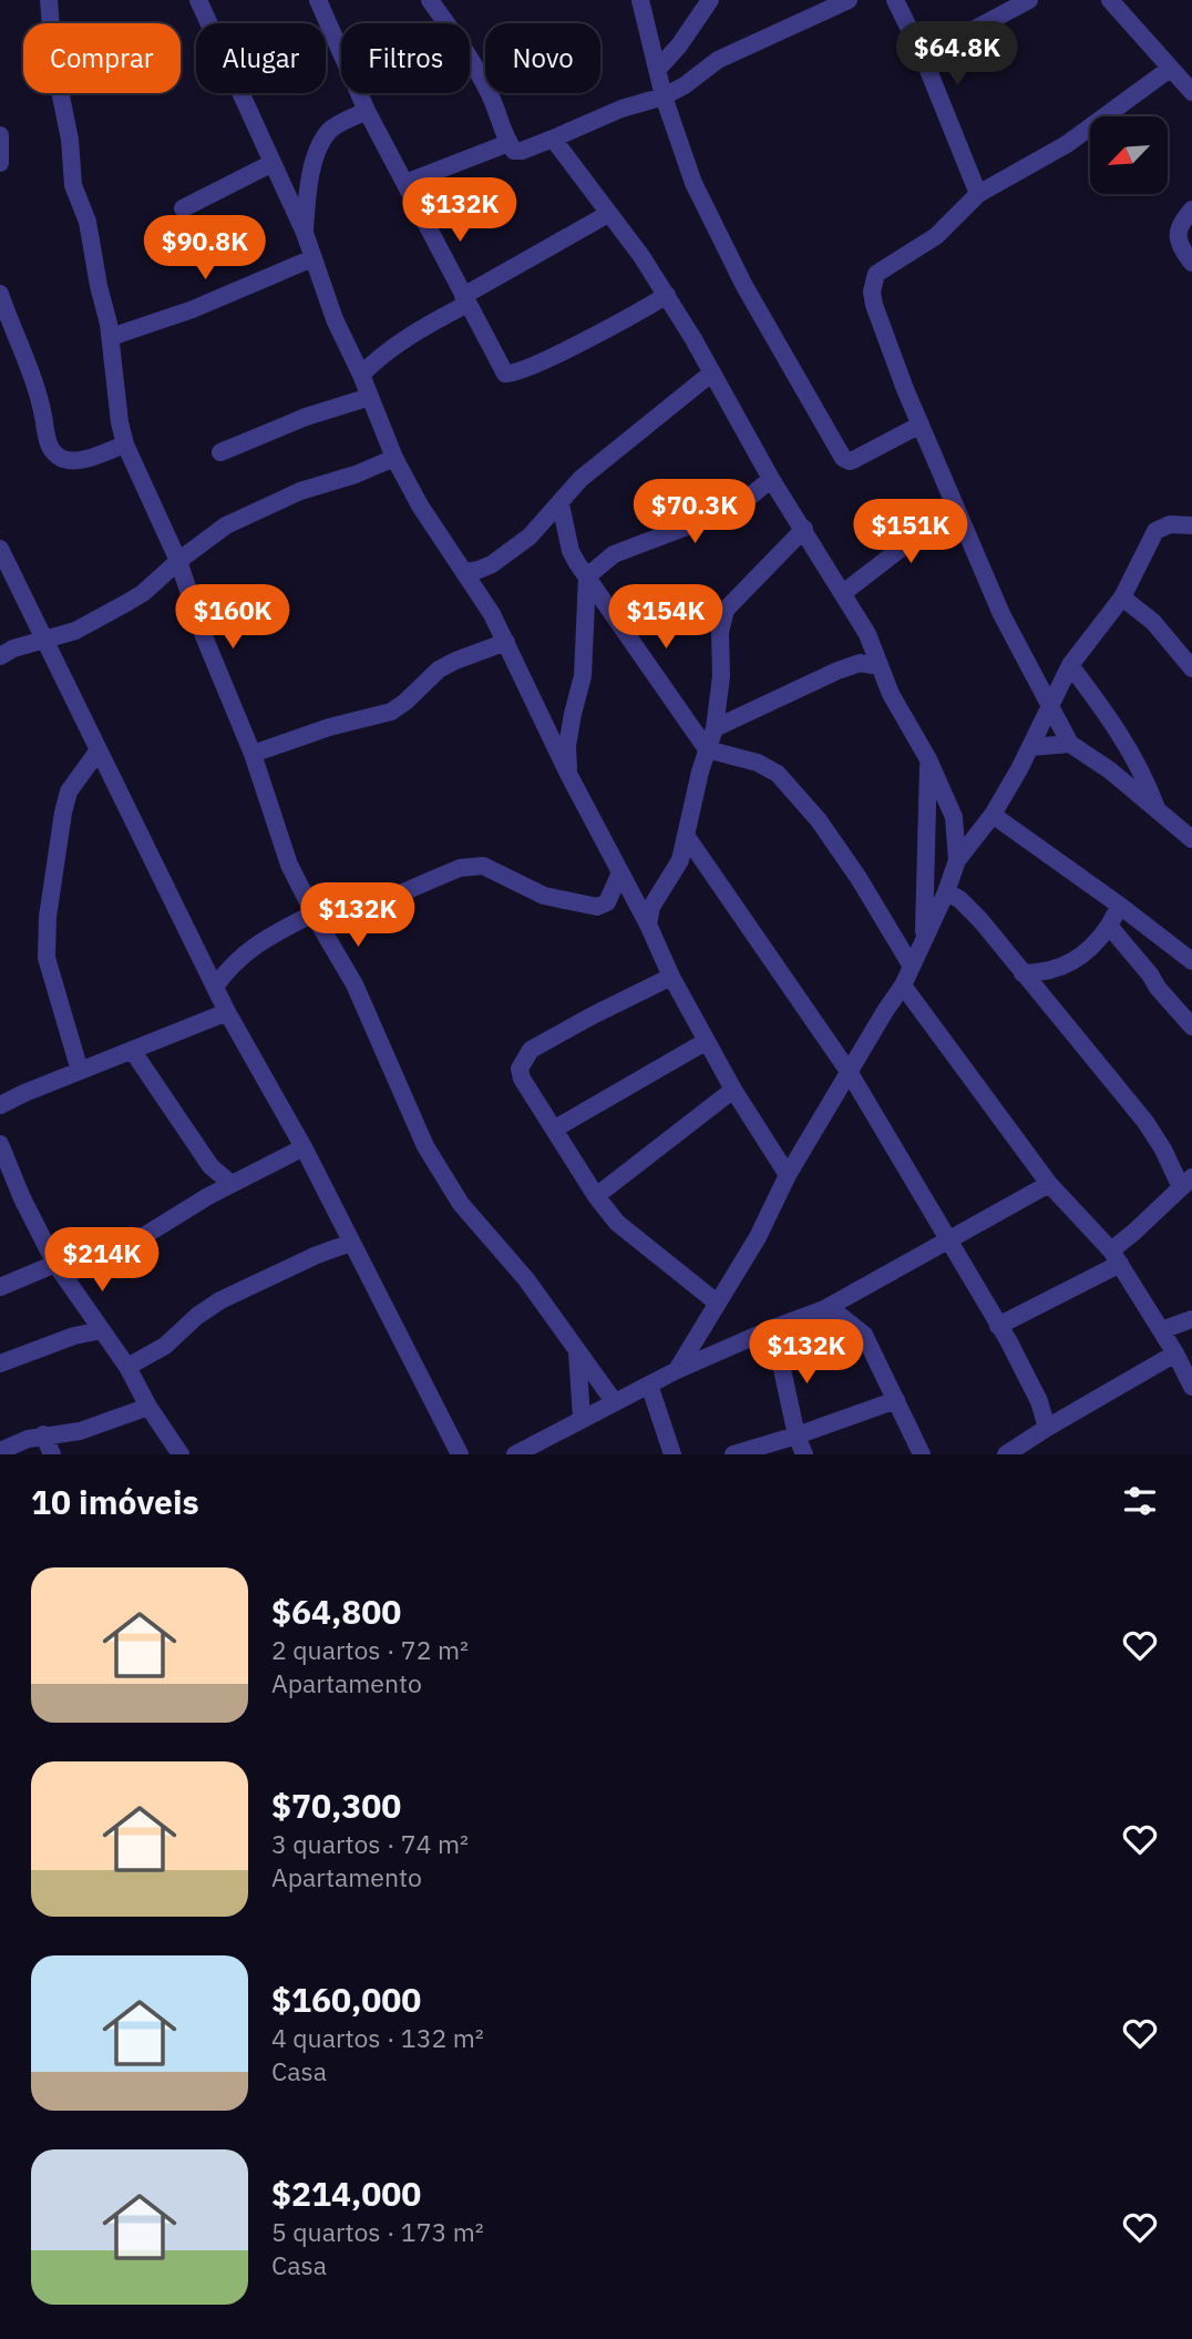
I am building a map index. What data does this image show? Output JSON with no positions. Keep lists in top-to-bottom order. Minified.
{"north":"bottom left","page":{"price":["$64.8K","$132K","$90.8K","$70.3K","$151K","$160K","$154K","$132K","$214K","$132K"],"chip":["Comprar","Alugar","Filtros","Novo"],"heading":"10 imóveis","list":[{"name":"$64,800","note":"2 quartos · 72 m² · Apartamento"},{"name":"$70,300","note":"3 quartos · 74 m² · Apartamento"},{"name":"$160,000","note":"4 quartos · 132 m² · Casa"},{"name":"$214,000","note":"5 quartos · 173 m² · Casa"}]}}
